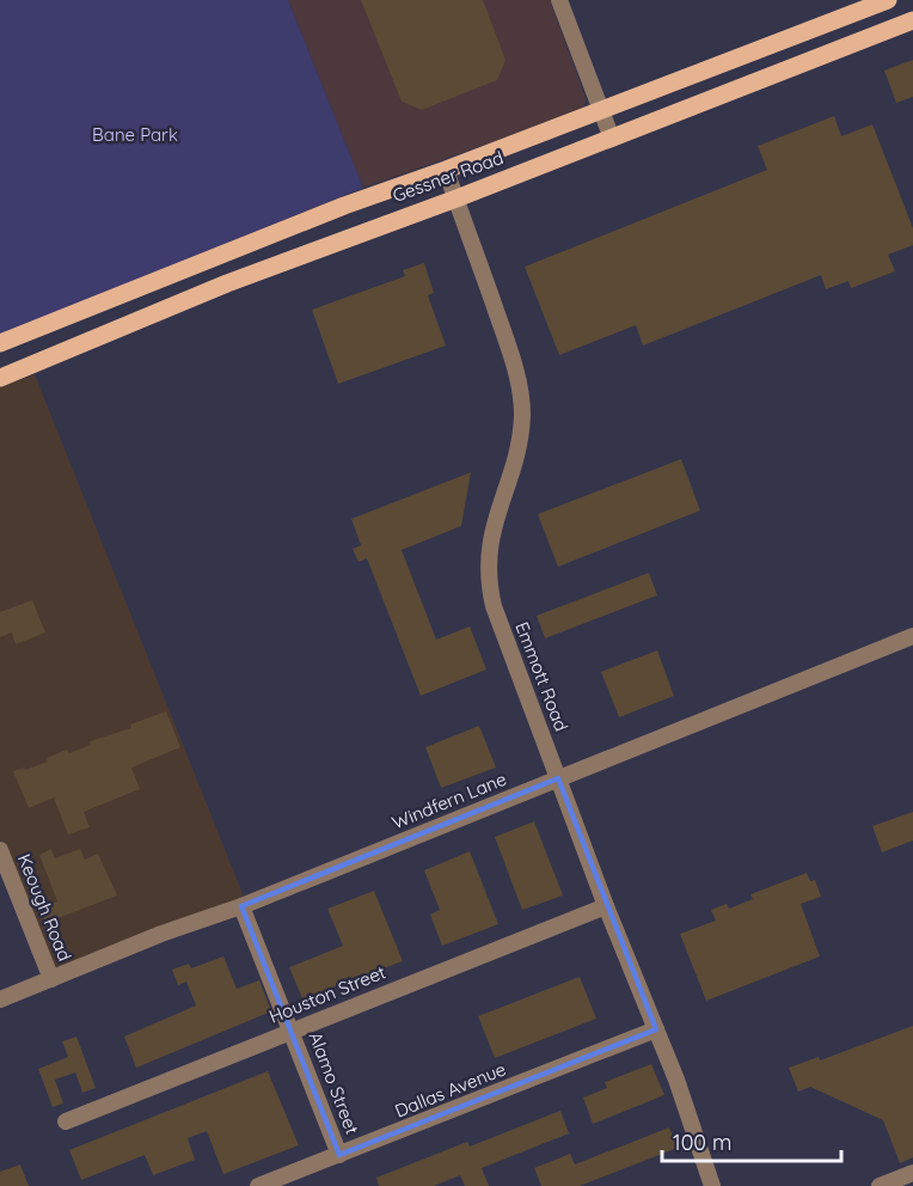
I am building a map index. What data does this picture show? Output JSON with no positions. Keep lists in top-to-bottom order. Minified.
{"streets":{"main road":["Gessner Road"],"street":["Emmott Road","Windfern Lane","Keough Road","Houston Street","Alamo Street","Dallas Avenue"]},"crossings":[["Gessner Road","Emmott Road"],["Emmott Road","Windfern Lane"],["Emmott Road","Houston Street"],["Emmott Road","Dallas Avenue"],["Windfern Lane","Keough Road"],["Windfern Lane","Alamo Street"],["Houston Street","Alamo Street"],["Alamo Street","Dallas Avenue"]],"parks":["Bane Park"],"scale_bar":"100 m"}
